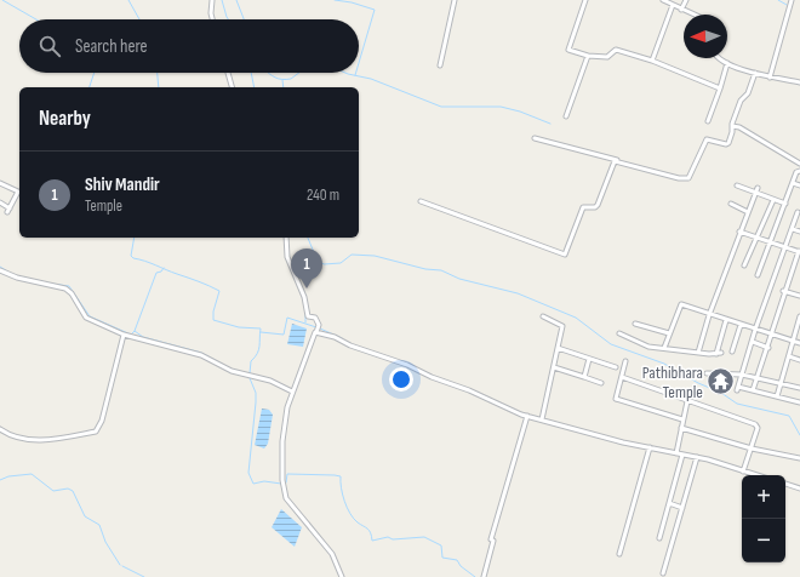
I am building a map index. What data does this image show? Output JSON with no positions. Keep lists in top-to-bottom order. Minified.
{"places":{"temple":["Pathibhara Temple"]},"north":"left","page":{"search":"Search here","heading":"Nearby","list":[{"mark":"1","name":"Shiv Mandir","note":"Temple","value":"240 m"}],"pins":"1","map_buttons":["+","−"]}}
